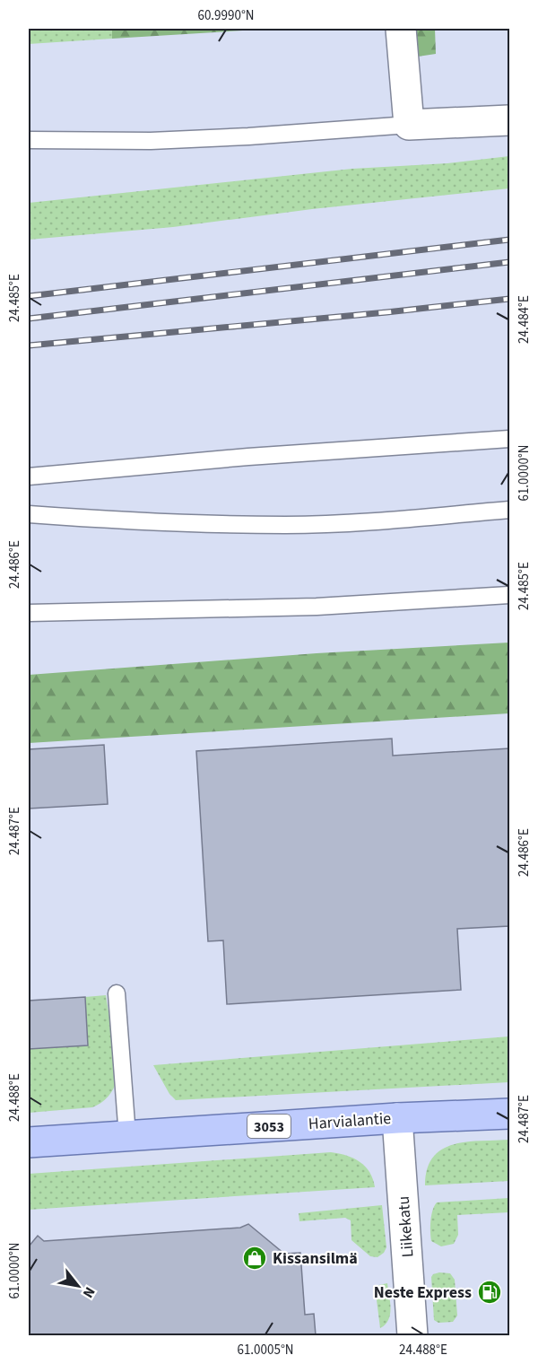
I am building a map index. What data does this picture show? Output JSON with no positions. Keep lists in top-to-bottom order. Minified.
{"streets":{"main road":["Harvialantie","3053"],"street":["Liikekatu"]},"crossings":[["Harvialantie","Liikekatu"]],"places":{"shop":["Kissansilmä"],"fuel station":["Neste Express"]},"north":"bottom right","coordinates":["60.9990°N","24.485°E","24.484°E","61.0000°N","24.486°E","24.487°E","24.488°E","61.0005°N"]}
